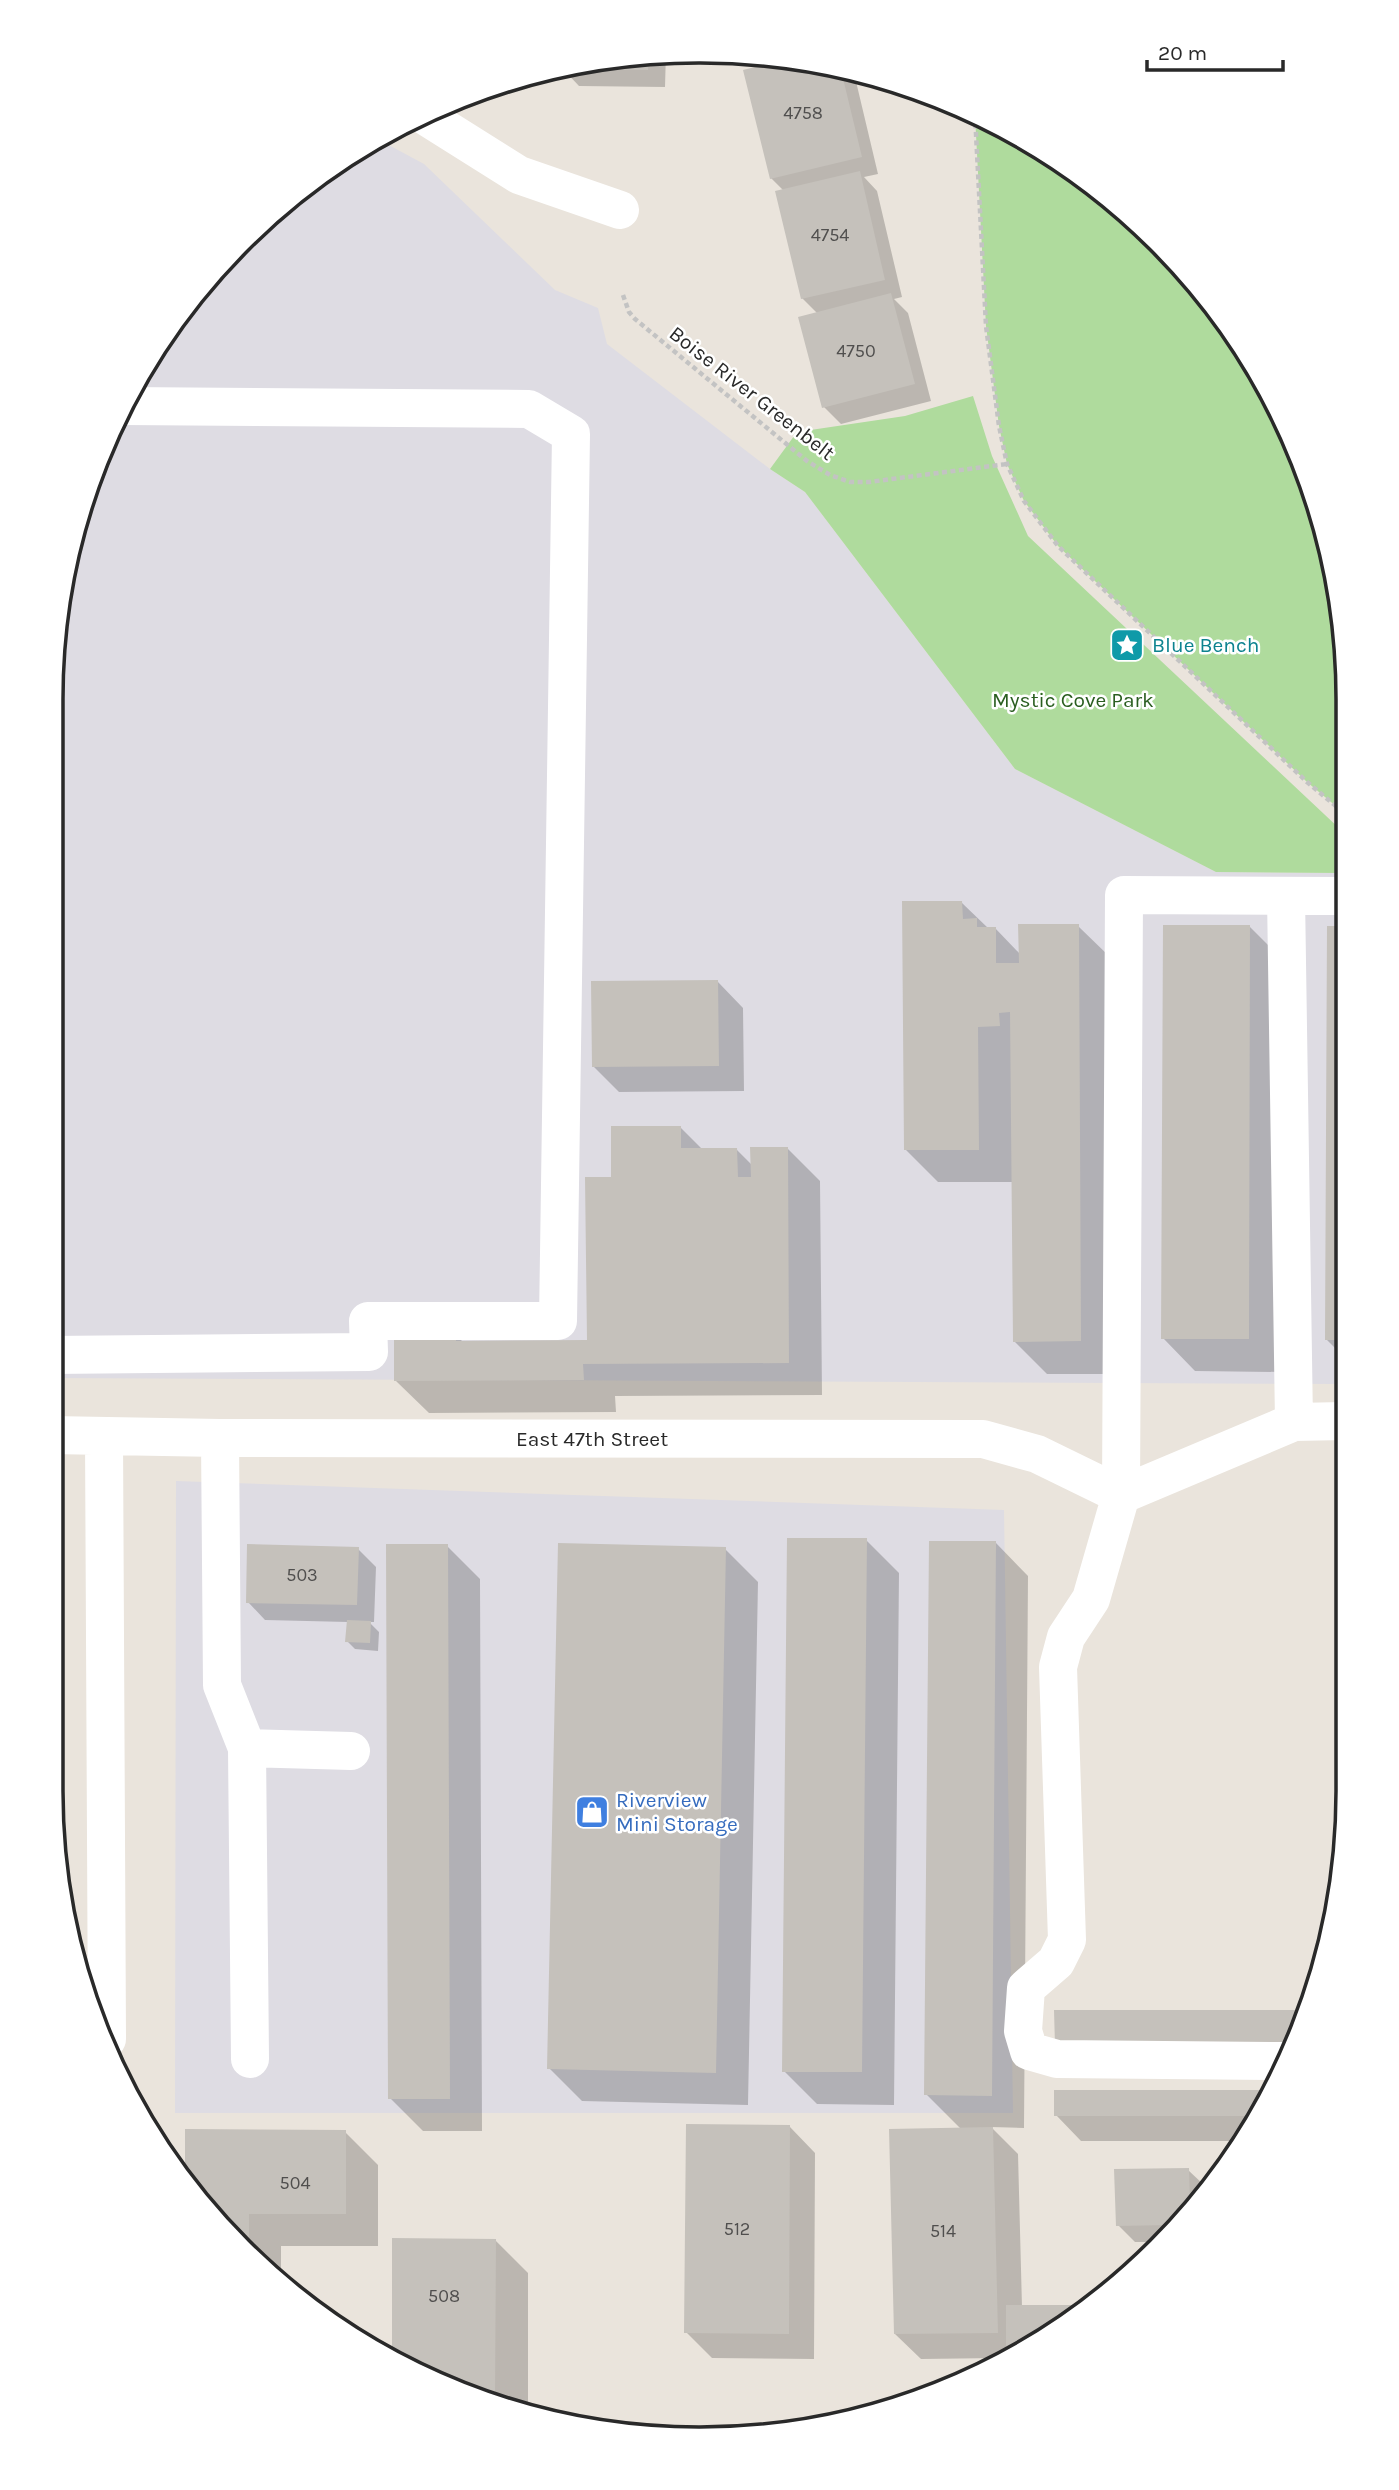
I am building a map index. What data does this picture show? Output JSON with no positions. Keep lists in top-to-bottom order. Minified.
{"streets":{"street":["East 47th Street"],"path":["Boise River Greenbelt"]},"parks":["Mystic Cove Park"],"places":{"place":["Blue Bench"],"shop":["Riverview Mini Storage"]},"house_numbers":["4758","4754","4750","503","504","512","514","508"],"scale_bar":"20 m"}
